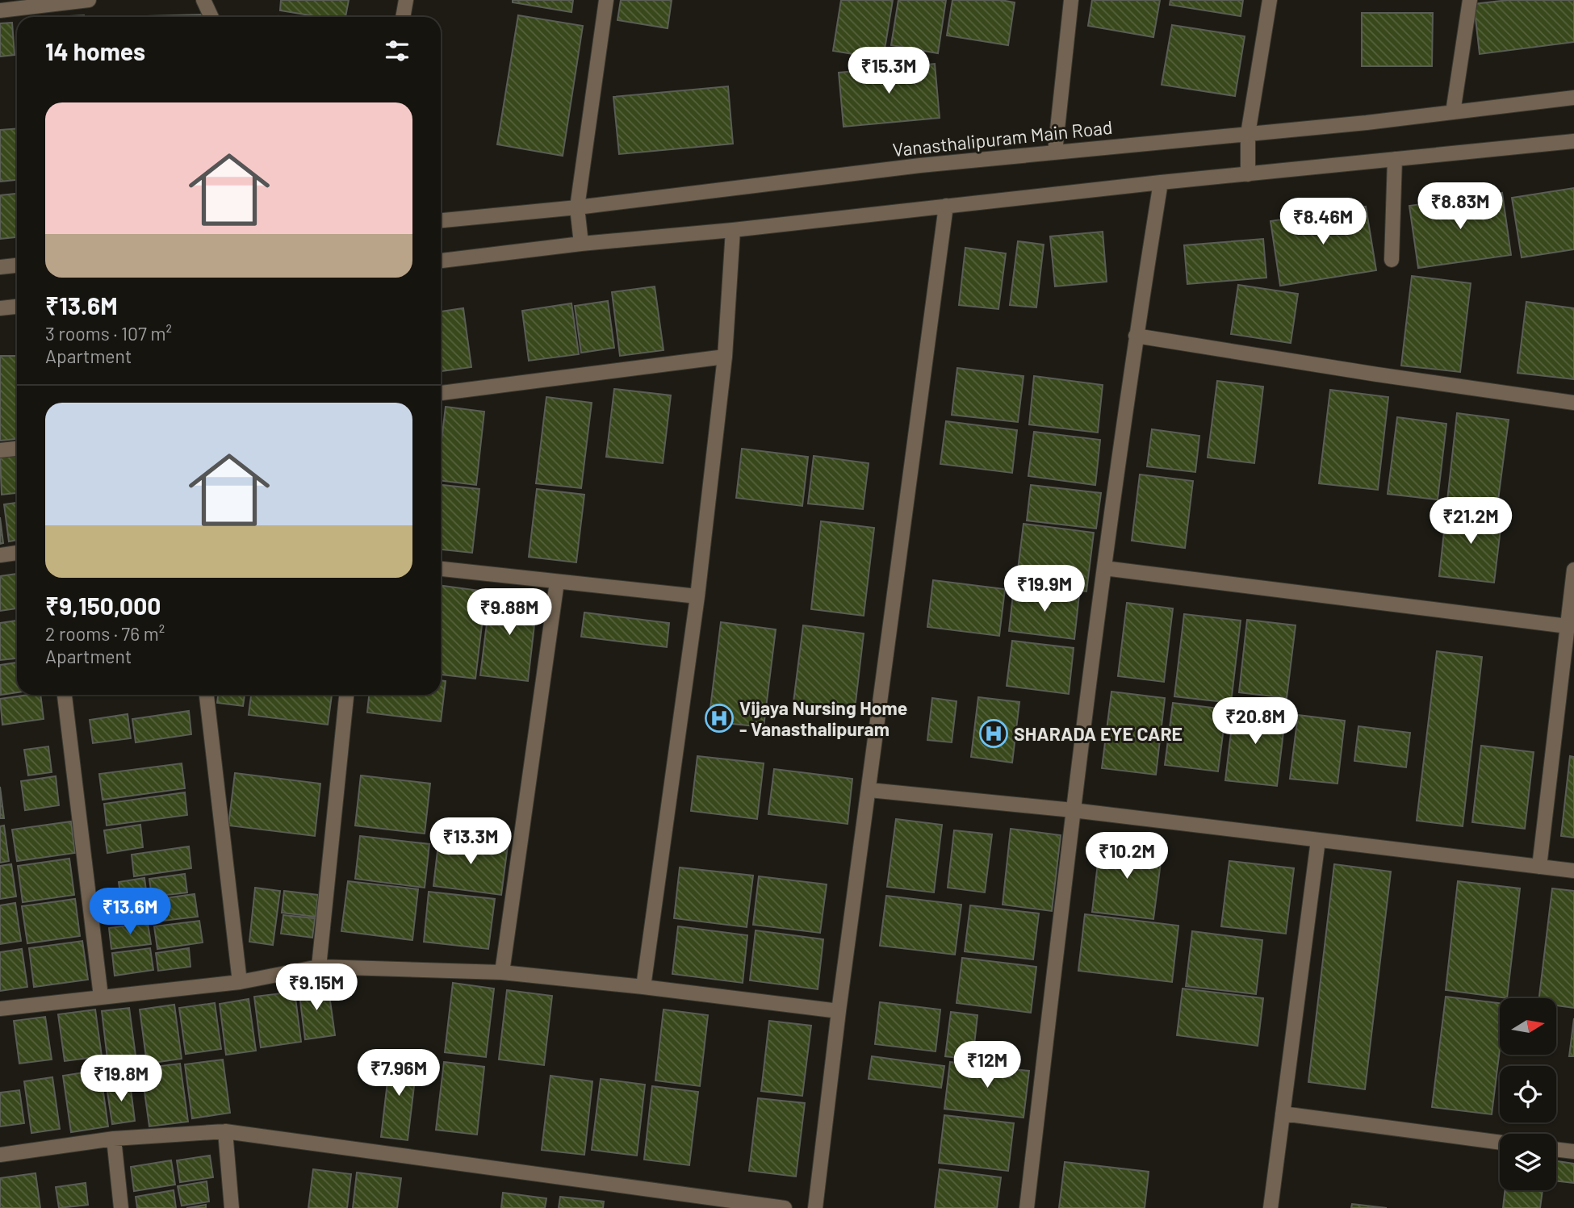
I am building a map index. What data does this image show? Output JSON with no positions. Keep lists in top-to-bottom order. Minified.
{"streets":{"street":["Vanasthalipuram Main Road"]},"places":{"hospital":["Vijaya Nursing Home - Vanasthalipuram","SHARADA EYE CARE"]},"north":"right","page":{"heading":"14 homes","price":["₹15.3M","₹8.83M","₹8.46M","₹21.2M","₹19.9M","₹9.88M","₹20.8M","₹13.3M","₹10.2M","₹13.6M","₹9.15M","₹12M","₹7.96M","₹19.8M"],"list":[{"name":"₹13.6M","note":"3 rooms · 107 m² · Apartment"},{"name":"₹9,150,000","note":"2 rooms · 76 m² · Apartment"}]}}
